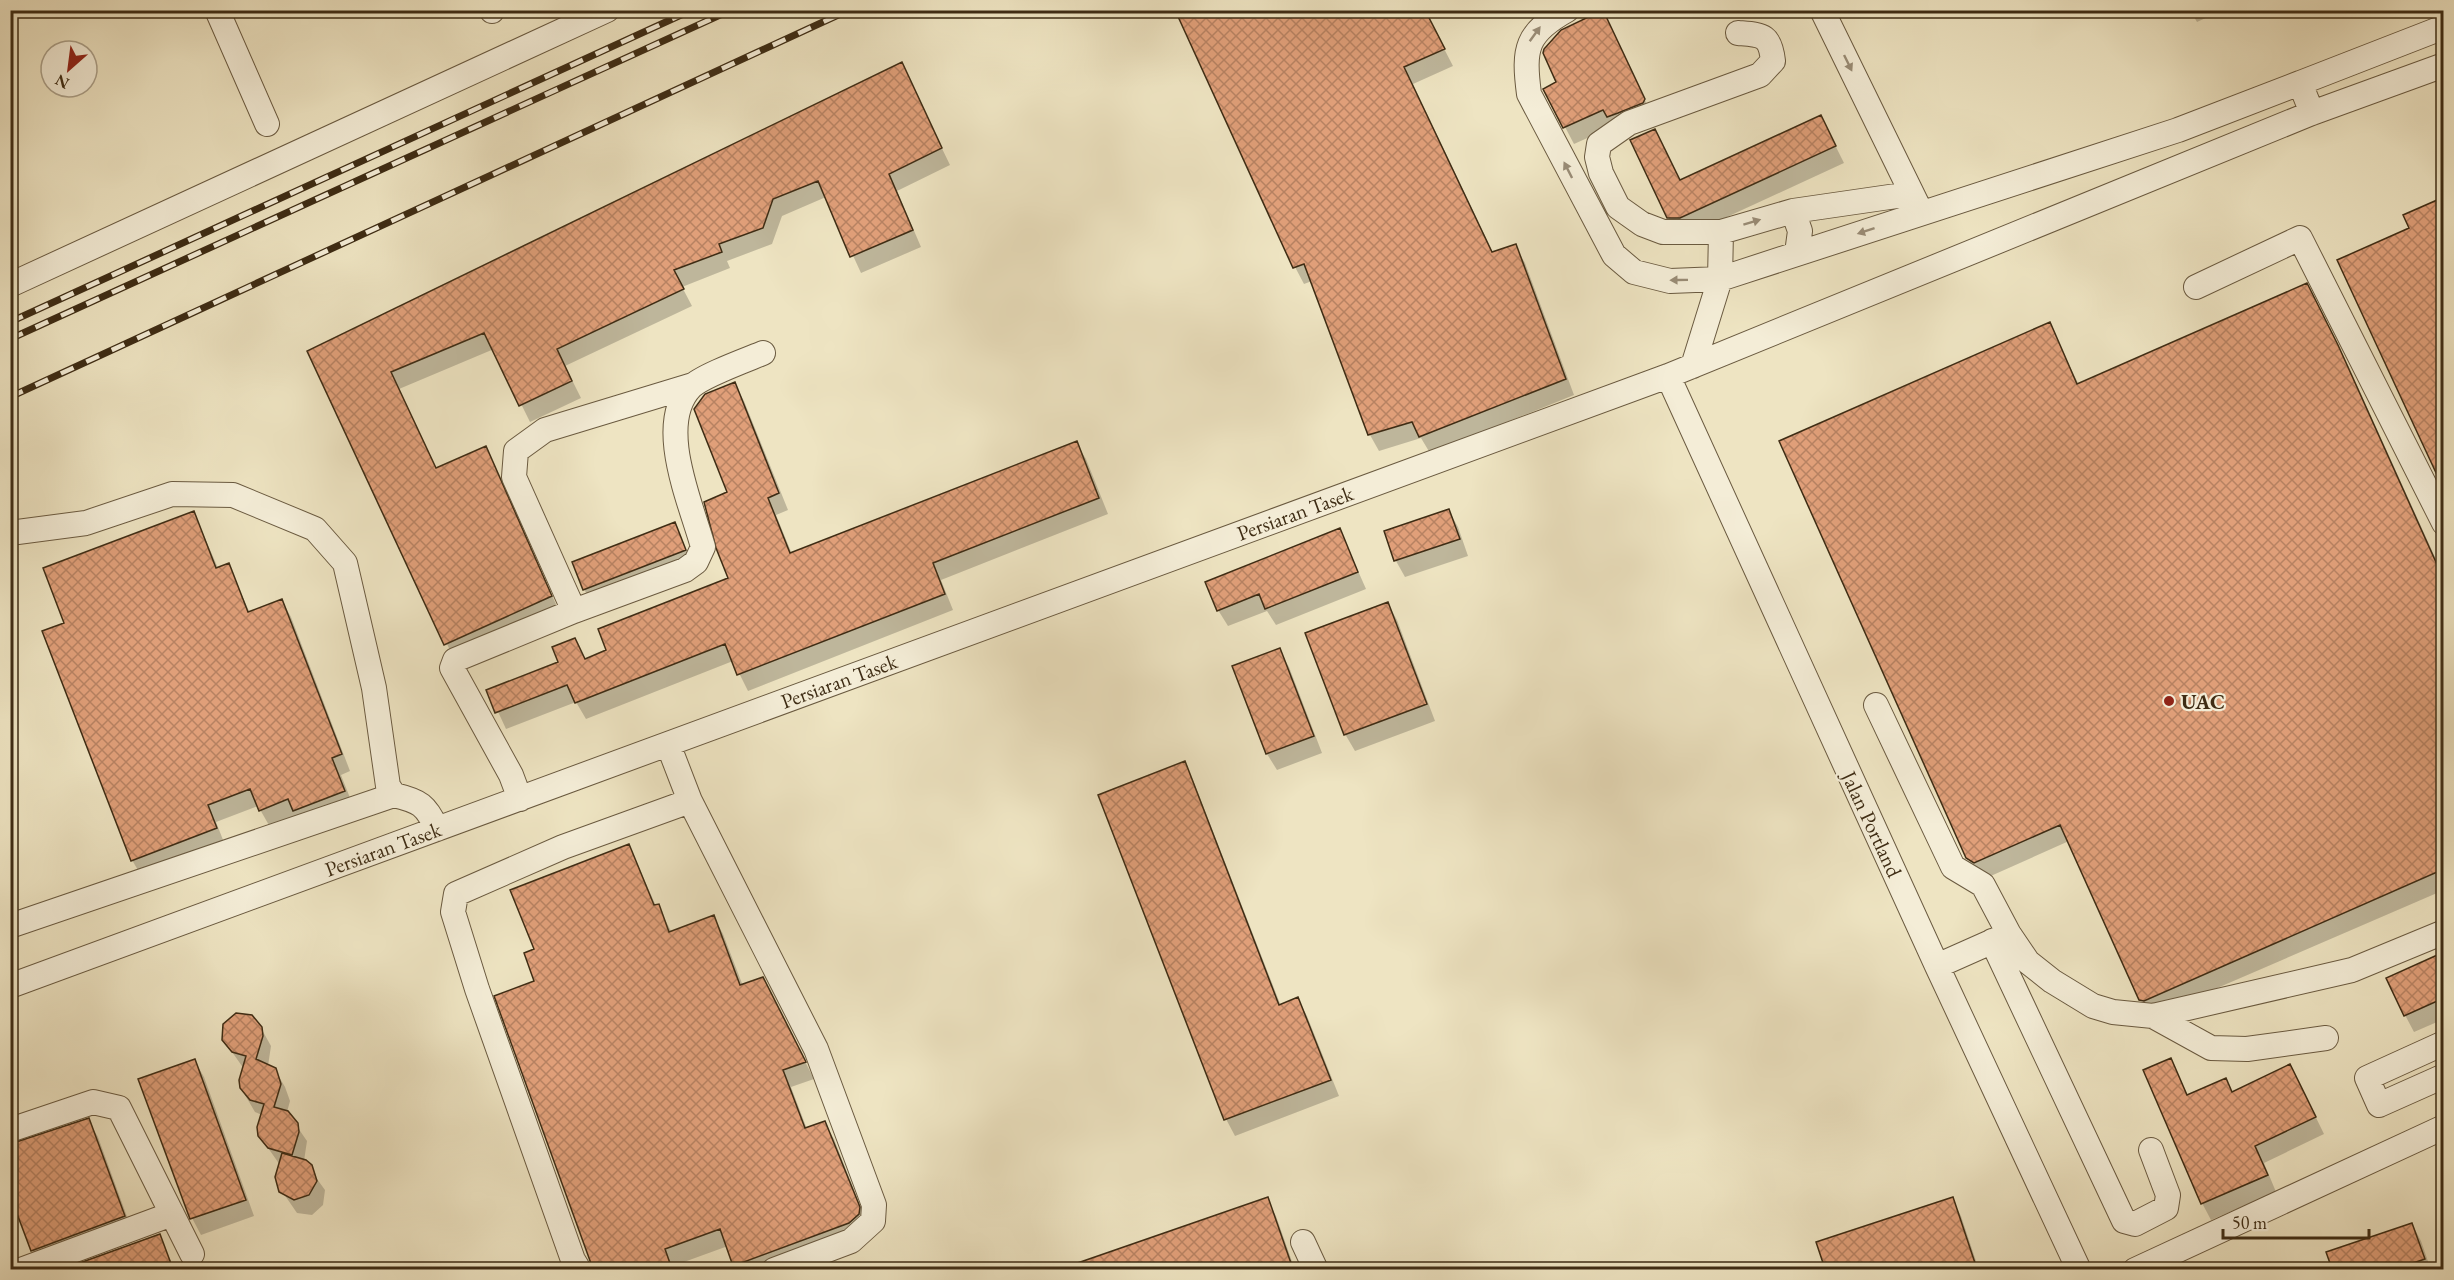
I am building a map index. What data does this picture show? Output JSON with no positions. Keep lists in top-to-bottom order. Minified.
{"streets":{"street":["Persiaran Tasek","Jalan Portland"]},"crossings":[["Persiaran Tasek","Jalan Portland"]],"places":["UAC"],"scale_bar":"50 m","north":"bottom left"}
